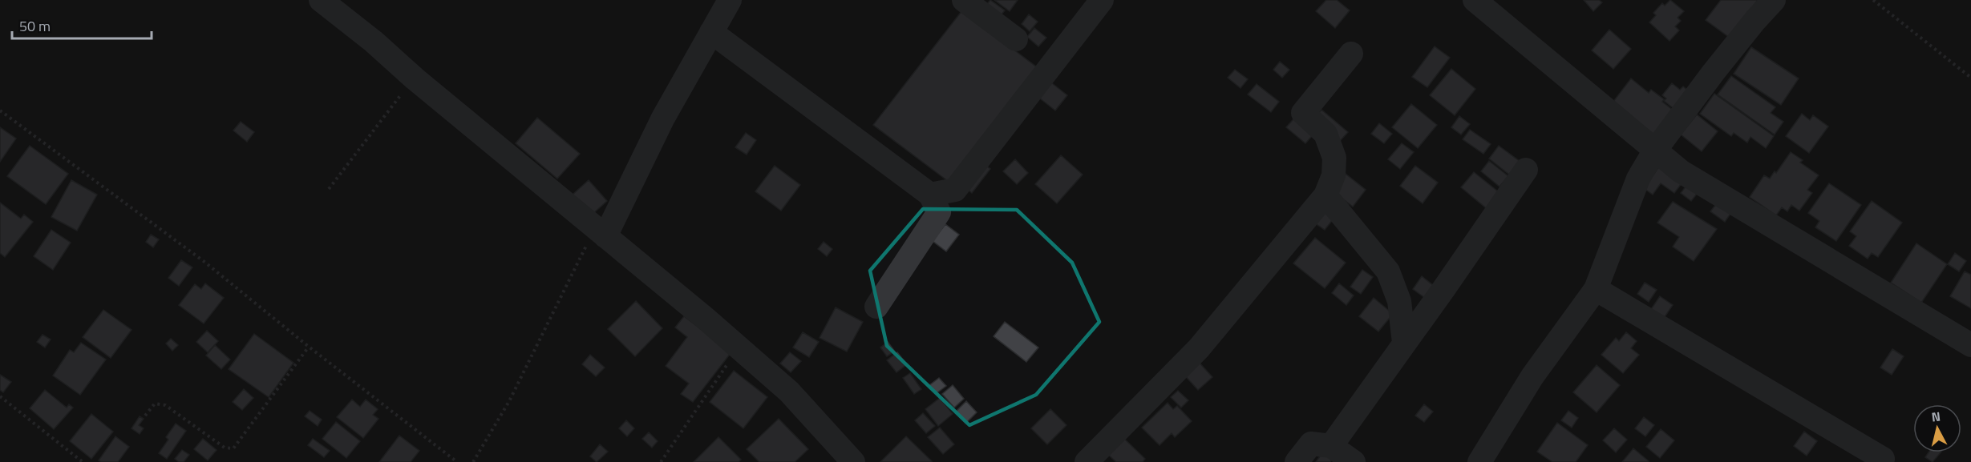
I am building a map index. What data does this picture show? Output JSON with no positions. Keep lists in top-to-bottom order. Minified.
{"scale_bar":"50 m","north":"top"}
